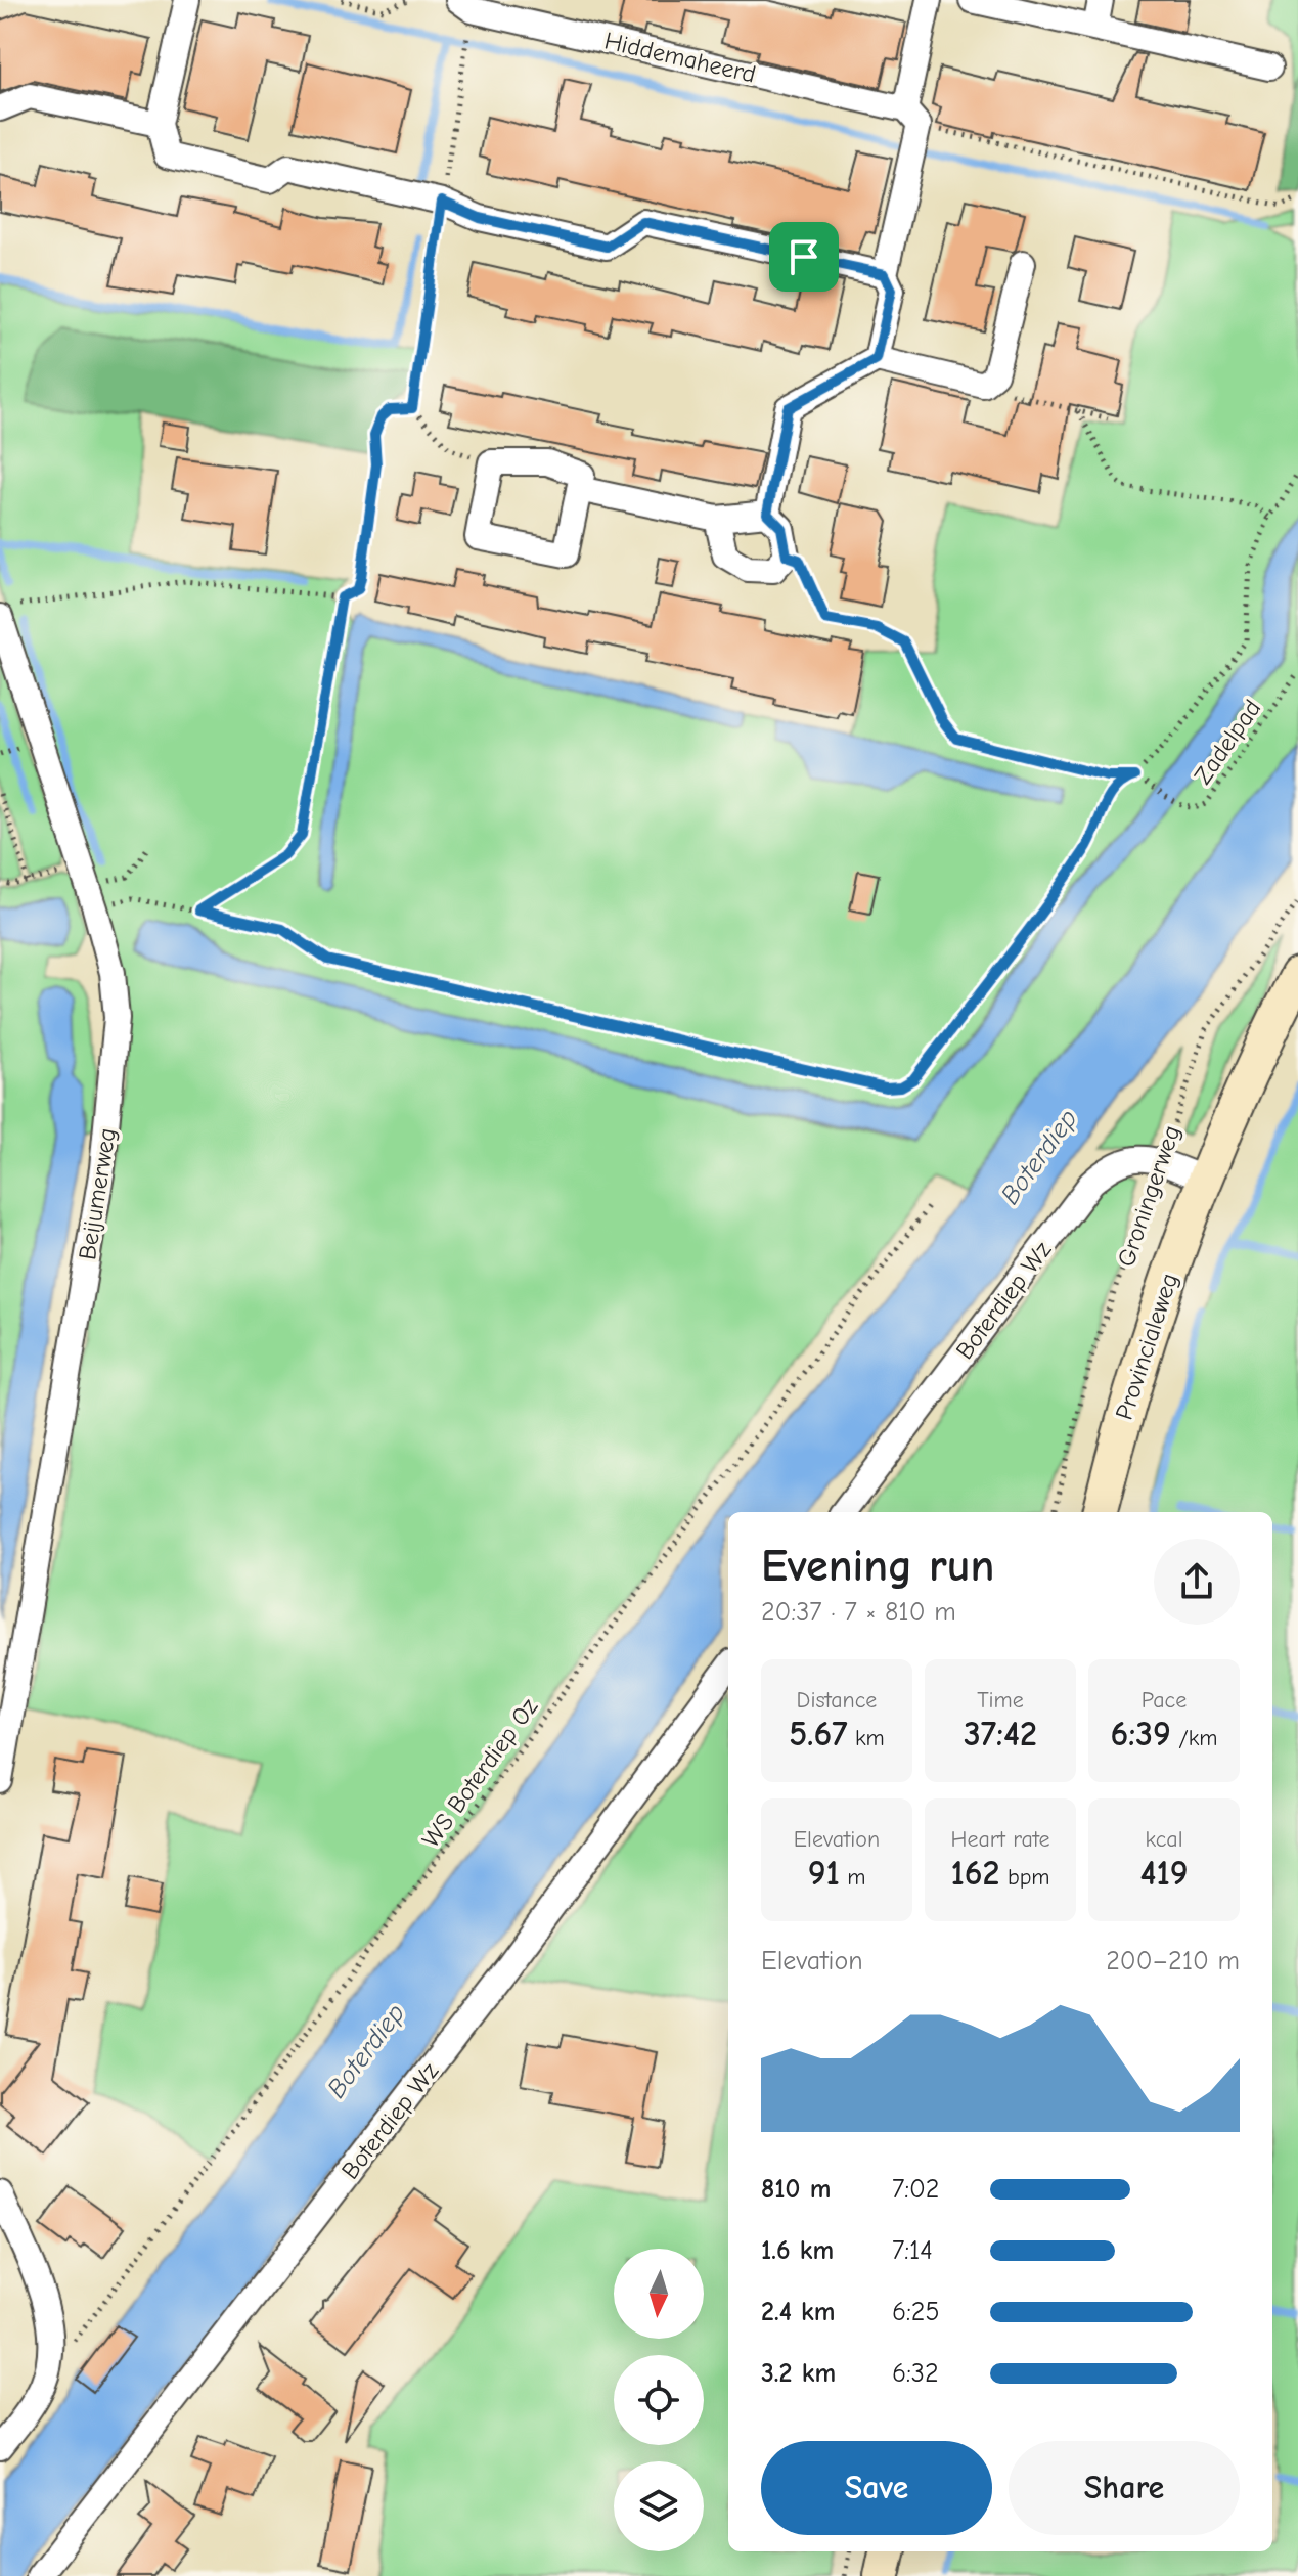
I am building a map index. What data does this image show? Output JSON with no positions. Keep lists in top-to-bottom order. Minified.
{"streets":{"main road":["Groningerweg","Provincialeweg"],"street":["Hiddemaheerd","Beijumerweg","Boterdiep Wz"],"path":["Zadelpad","WS Boterdiep Oz"]},"crossings":[["Groningerweg","Boterdiep Wz"],["Groningerweg","Provincialeweg"],["Boterdiep Wz","Provincialeweg"]],"water":["Boterdiep"],"north":"bottom","page":{"heading":["Evening run","20:37 · 7 × 810 m"],"stats":[["Distance","5.67 km"],["Time","37:42"],["Pace","6:39 /km"],["Elevation","91 m"],["Heart rate","162 bpm"],["kcal","419"]],"chart":["Elevation","200–210 m"],"list":[{"name":"810 m","note":"7:02"},{"name":"1.6 km","note":"7:14"},{"name":"2.4 km","note":"6:25"},{"name":"3.2 km","note":"6:32"}],"buttons":["Save","Share"]}}
